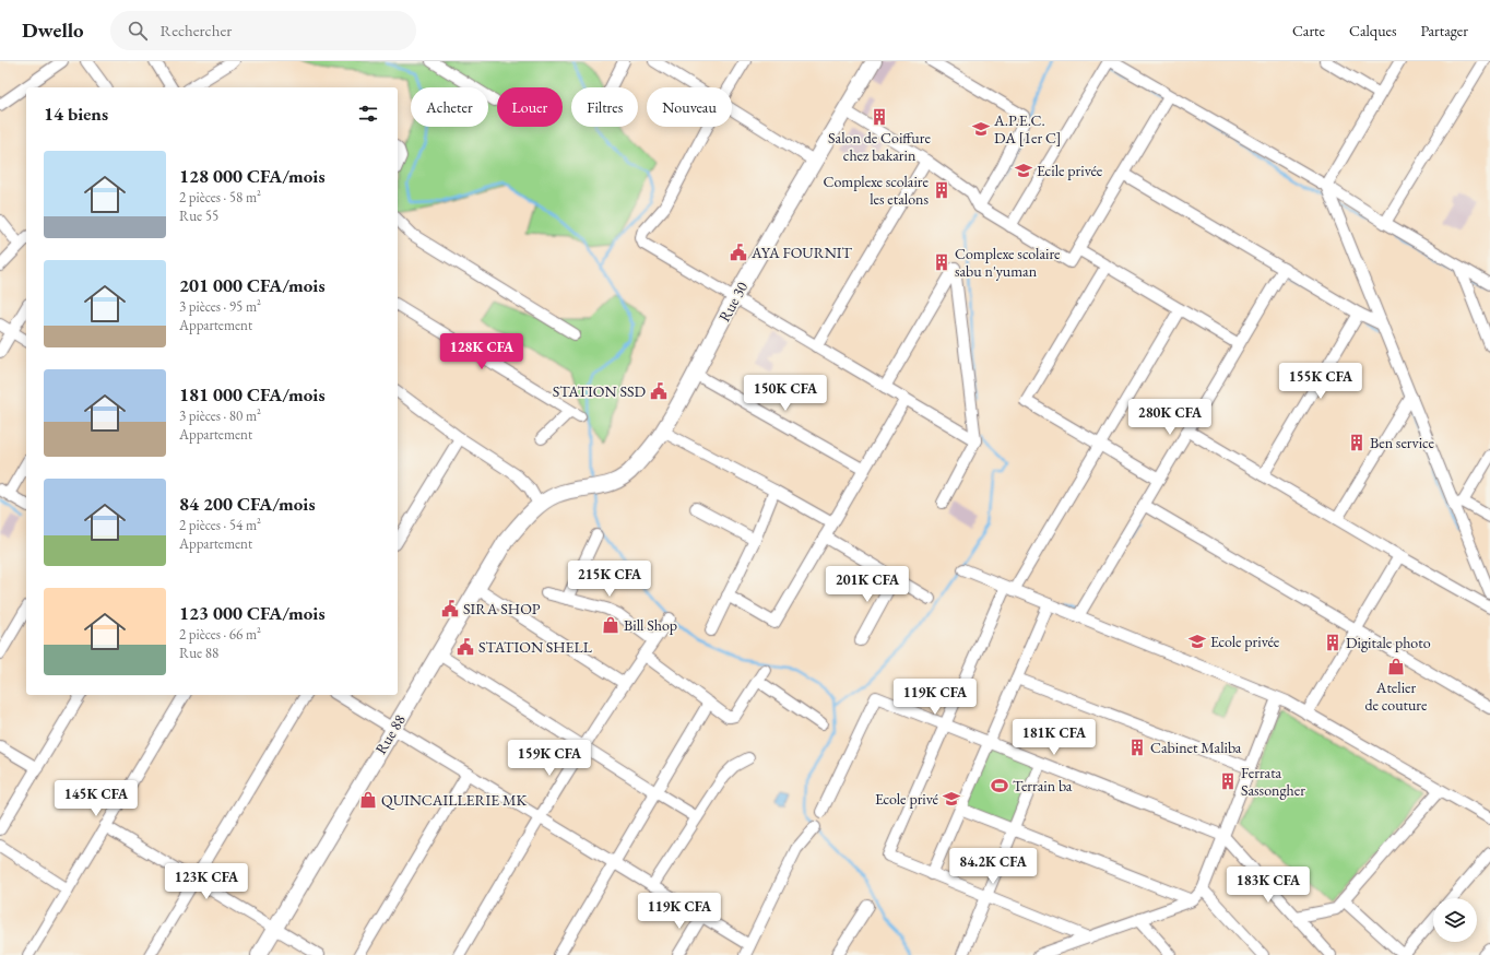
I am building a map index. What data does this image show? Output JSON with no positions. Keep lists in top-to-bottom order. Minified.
{"streets":{"main road":["Rue 30","Rue 88"]},"crossings":[["Rue 30","Rue 88"]],"places":{"building":["Salon de Coiffure chez bakarin","Complexe scolaire les etalons","Complexe scolaire sabu n'yuman","Ben service","Digitale photo","Cabinet Maliba","Ferrata Sassongher"],"school or university":["A.P.E.C. DA [1er C]","Ecile privée","Ecole privée","Ecole privé"],"public building":["AYA FOURNIT","STATION SSD","SIRA SHOP","STATION SHELL"],"shop":["Bill Shop","Atelier de couture","QUINCAILLERIE MK"],"sports":["Terrain ba"]},"page":{"header":"Dwello","search":"Rechercher","nav":["Carte","Calques","Partager"],"chip":["Acheter","Louer","Filtres","Nouveau"],"heading":"14 biens","list":[{"name":"128 000 CFA/mois","note":"2 pièces · 58 m² · Rue 55"},{"name":"201 000 CFA/mois","note":"3 pièces · 95 m² · Appartement"},{"name":"181 000 CFA/mois","note":"3 pièces · 80 m² · Appartement"},{"name":"84 200 CFA/mois","note":"2 pièces · 54 m² · Appartement"},{"name":"123 000 CFA/mois","note":"2 pièces · 66 m² · Rue 88"}],"price":["128K CFA","155K CFA","150K CFA","280K CFA","215K CFA","201K CFA","119K CFA","181K CFA","159K CFA","145K CFA","84.2K CFA","123K CFA","183K CFA","119K CFA"]}}
